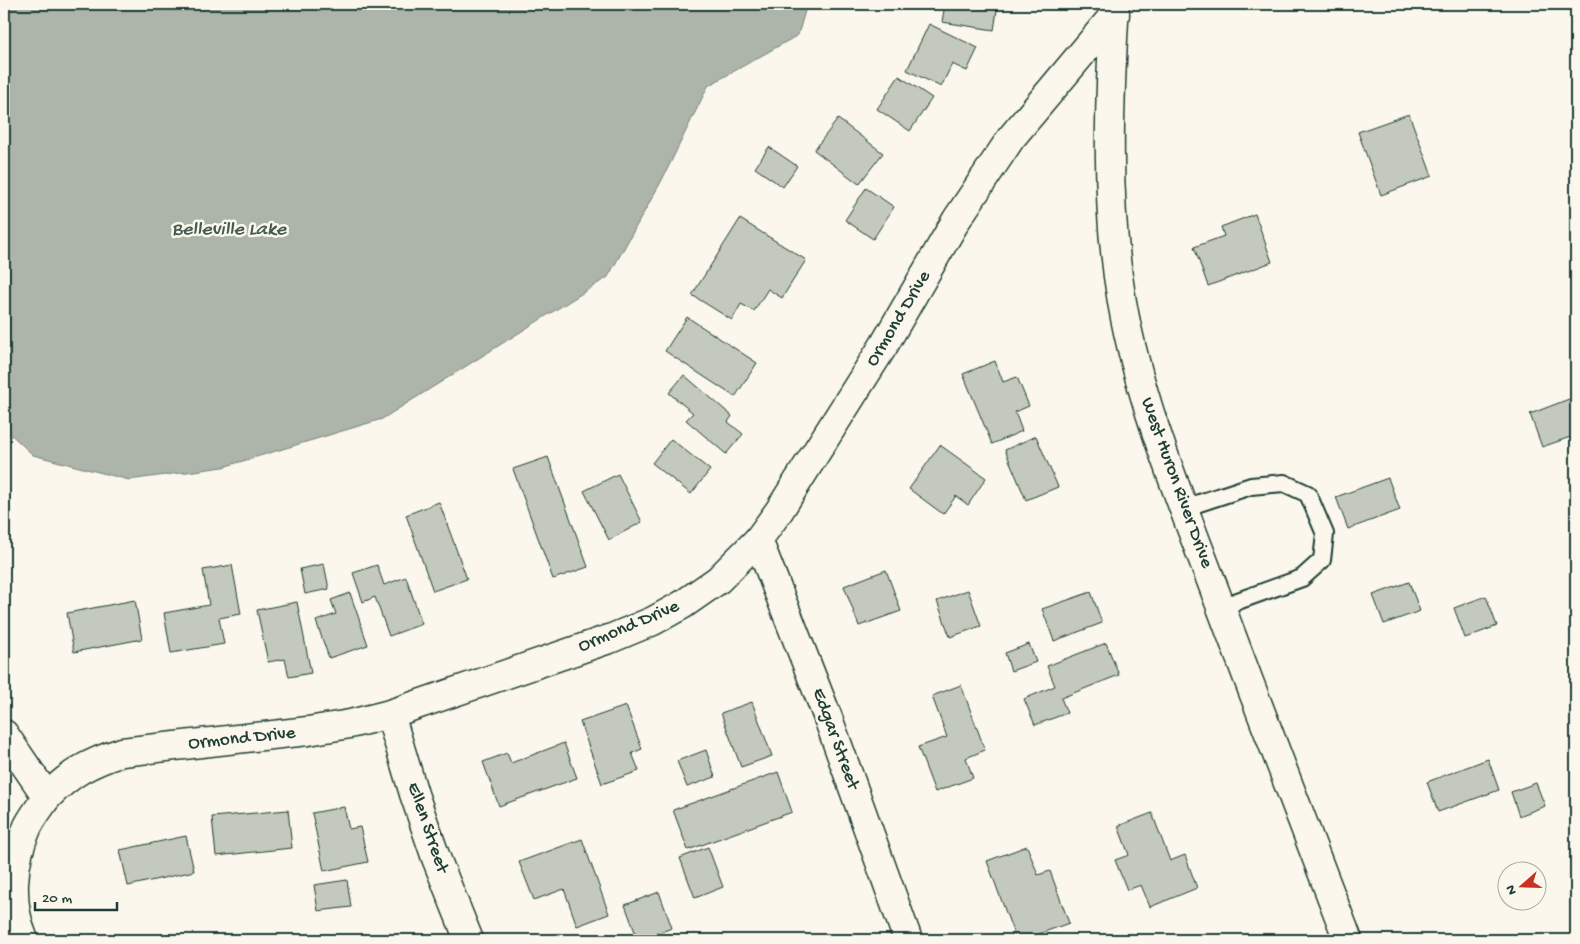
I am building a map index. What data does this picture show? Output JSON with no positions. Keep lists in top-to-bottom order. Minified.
{"streets":{"street":["Ormond Drive","West Huron River Drive","Edgar Street","Ellen Street"]},"crossings":[["Ormond Drive","West Huron River Drive"],["Ormond Drive","Edgar Street"],["Ormond Drive","Ellen Street"]],"water":["Belleville Lake"],"scale_bar":"20 m","north":"left"}
